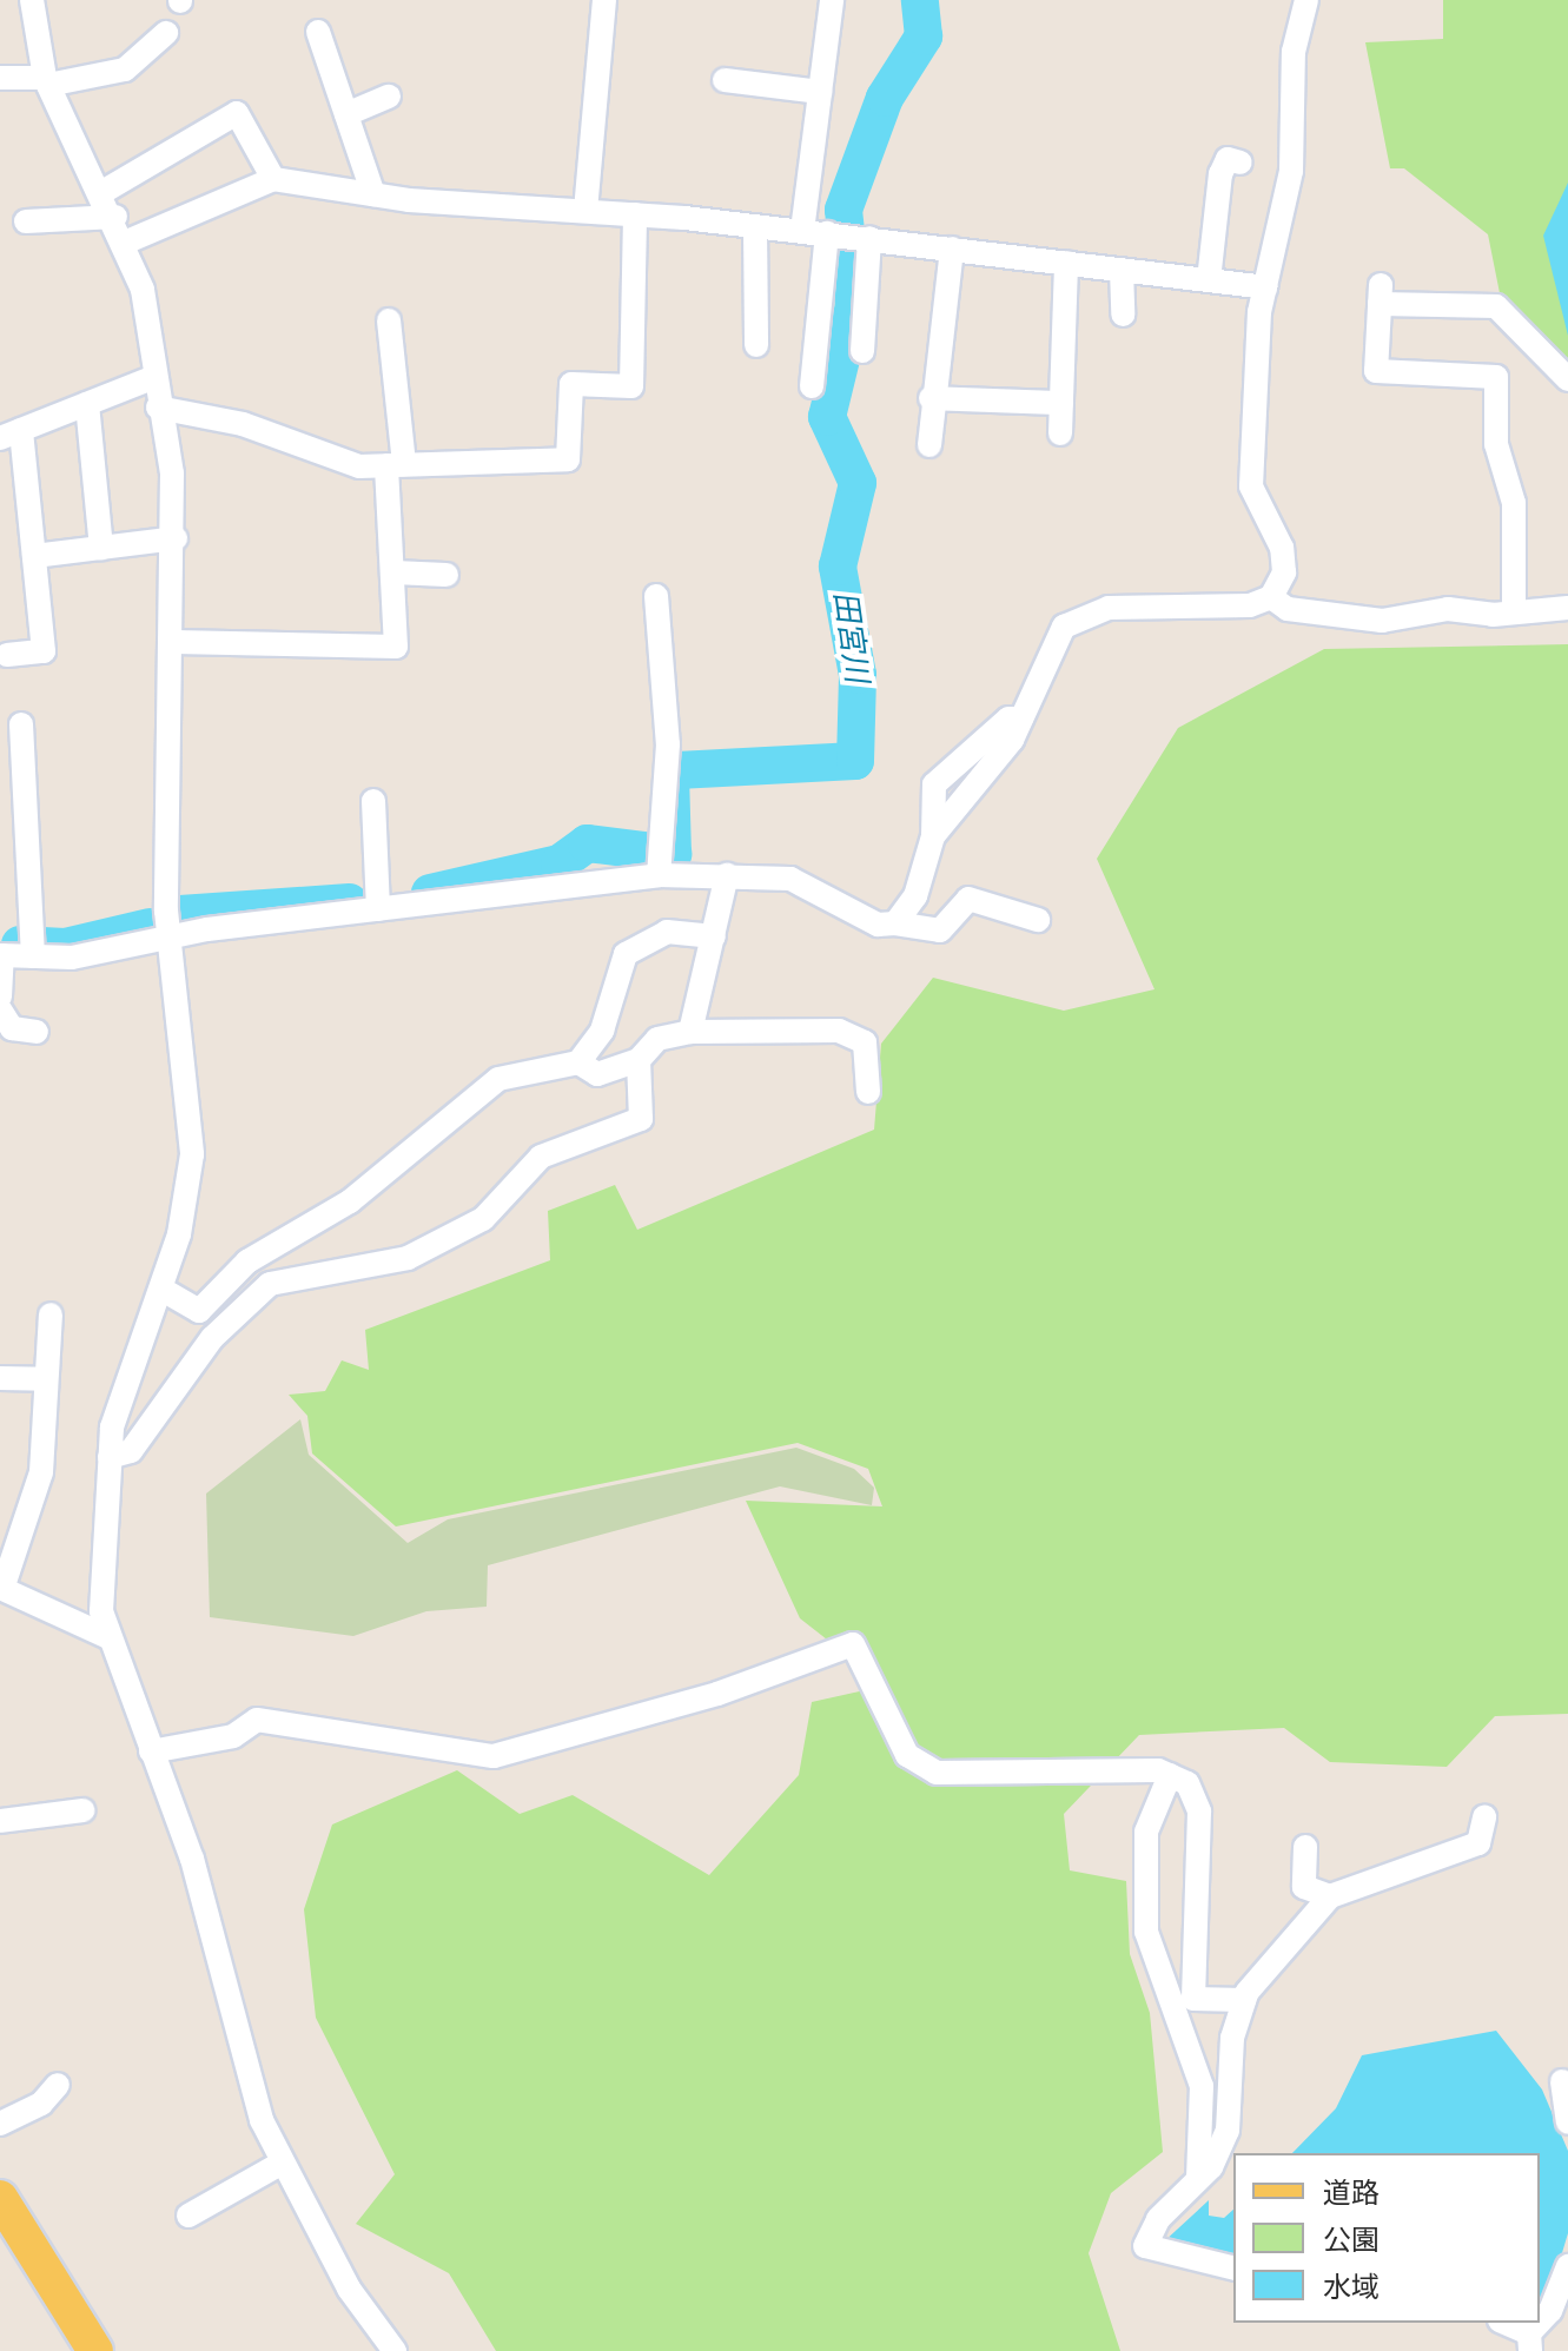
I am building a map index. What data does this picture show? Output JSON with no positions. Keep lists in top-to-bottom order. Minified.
{"water":["田宮川"],"legend":["道路","公園","水域"]}
